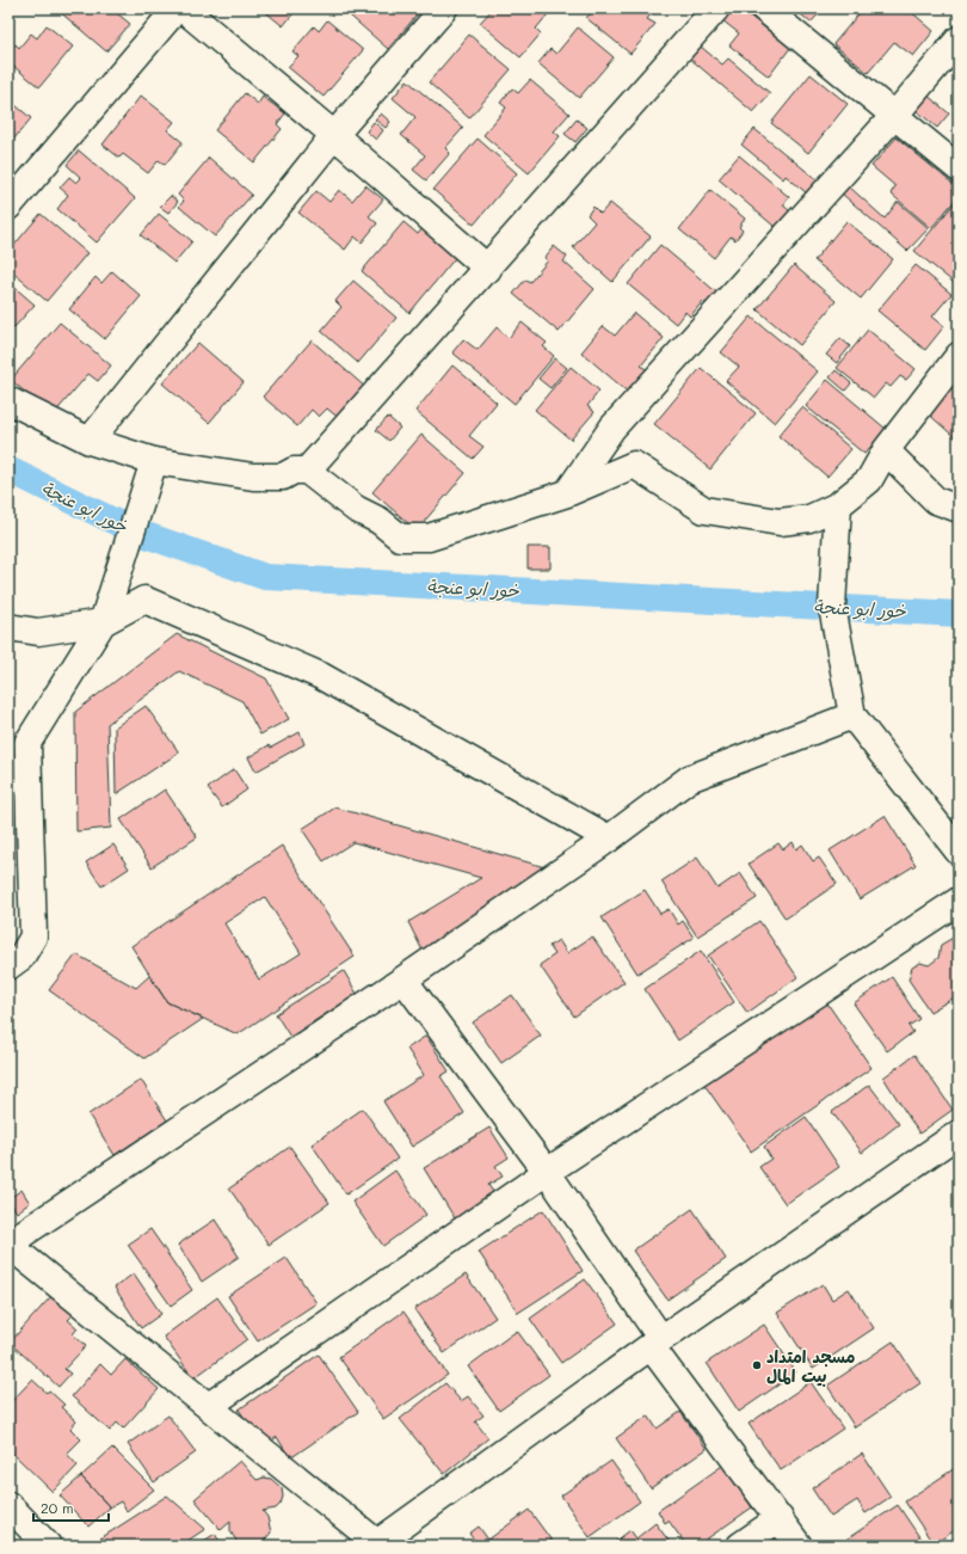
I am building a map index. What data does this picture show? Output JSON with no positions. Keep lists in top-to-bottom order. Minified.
{"water":["خور ابو عنجة"],"places":["مسجد امتداد بيت المال"],"scale_bar":"20 m"}
